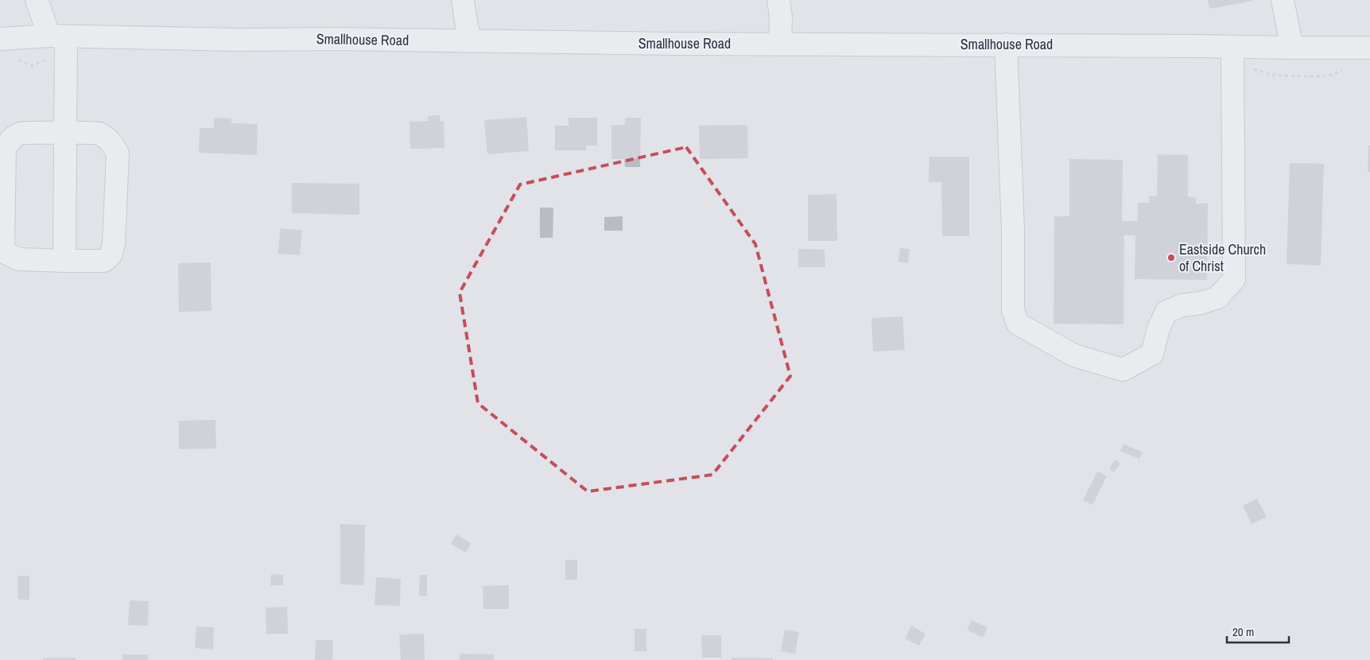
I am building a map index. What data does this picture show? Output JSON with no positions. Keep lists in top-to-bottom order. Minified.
{"streets":{"street":["Smallhouse Road"]},"places":["Eastside Church of Christ"],"scale_bar":"20 m"}
